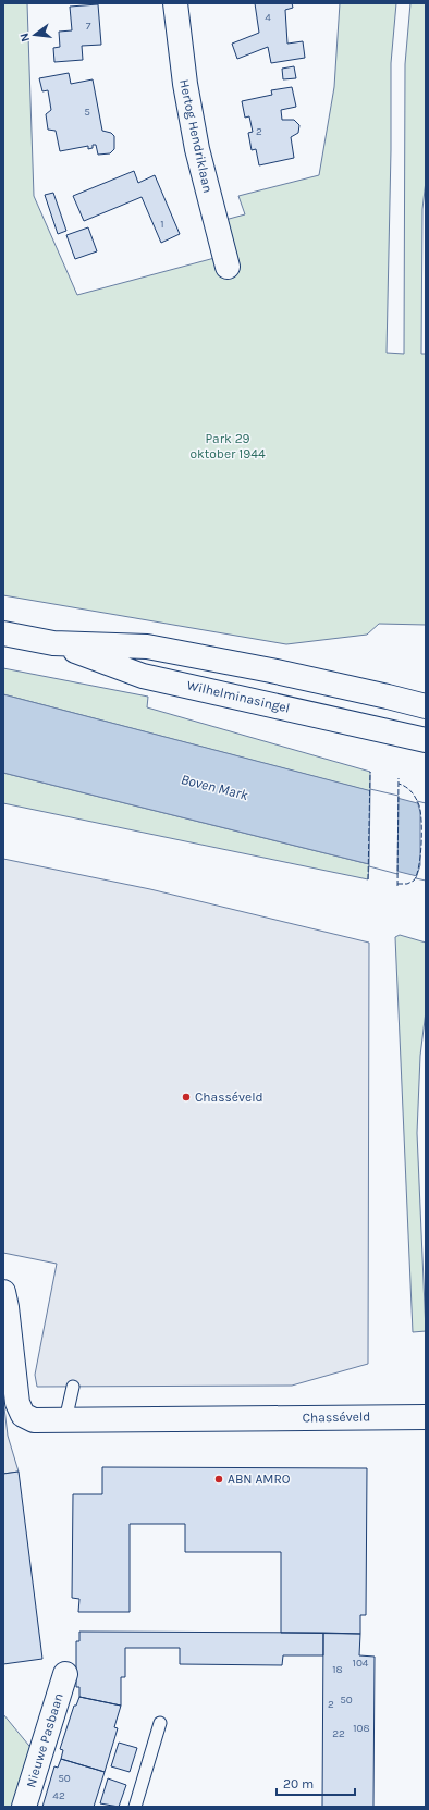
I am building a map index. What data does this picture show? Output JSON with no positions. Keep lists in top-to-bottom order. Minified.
{"streets":{"street":["Hertog Hendriklaan","Wilhelminasingel","Chasséveld","Nieuwe Pasbaan"]},"water":["Boven Mark"],"parks":["Park 29 oktober 1944"],"places":["Chasséveld","ABN AMRO"],"house_numbers":["4","7","5","2","1","104","18","50","2","108","22","50","42"],"scale_bar":"20 m","north":"left"}
